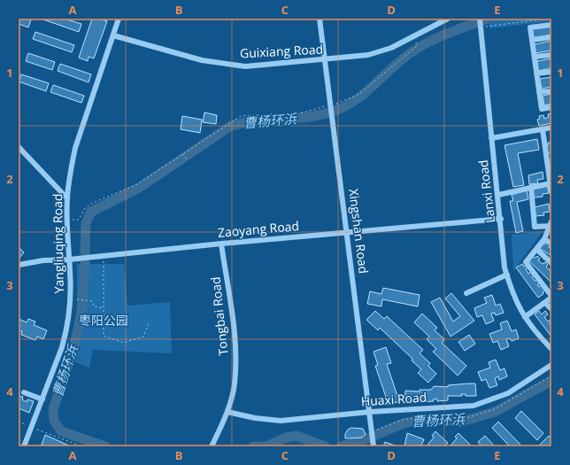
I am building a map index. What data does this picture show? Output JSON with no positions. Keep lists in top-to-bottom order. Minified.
{"streets":{"street":["Guixiang Road","Lanxi Road","Zaoyang Road","Xingshan Road","Yangliuqing Road","Tongbai Road","Huaxi Road"]},"crossings":[["Guixiang Road","Xingshan Road"],["Guixiang Road","Yangliuqing Road"],["Lanxi Road","Zaoyang Road"],["Zaoyang Road","Xingshan Road"],["Zaoyang Road","Yangliuqing Road"],["Zaoyang Road","Tongbai Road"],["Xingshan Road","Huaxi Road"],["Tongbai Road","Huaxi Road"]],"water":["曹杨环浜"],"parks":["枣阳公园"],"grid":{"columns":["A","B","C","D","E"],"rows":["1","2","3","4"]}}
